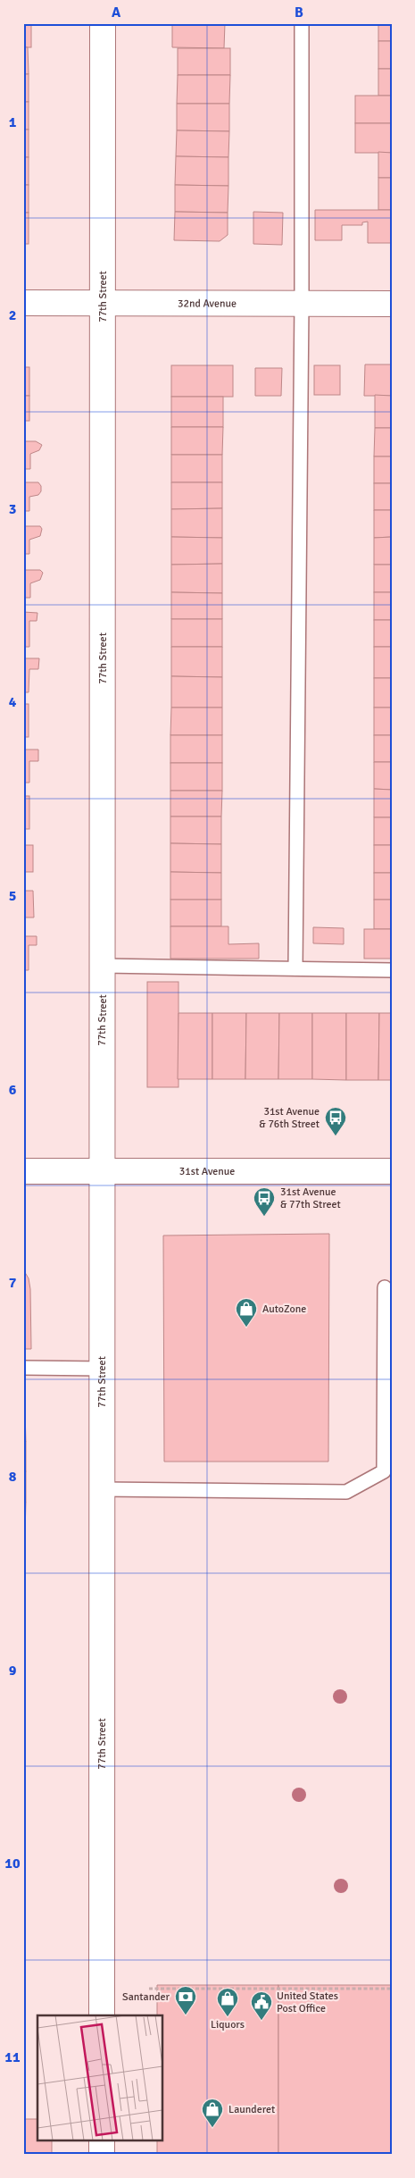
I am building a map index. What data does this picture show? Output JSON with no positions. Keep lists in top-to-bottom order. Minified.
{"streets":{"street":["77th Street","32nd Avenue","31st Avenue"]},"crossings":[["77th Street","32nd Avenue"],["77th Street","31st Avenue"]],"places":{"bus stop":["31st Avenue & 76th Street","31st Avenue & 77th Street"],"shop":["AutoZone","Liquors","Launderet"],"bank":["Santander"],"public building":["United States Post Office"]},"grid":{"columns":["A","B"],"rows":["1","2","3","4","5","6","7","8","9","10","11"]}}
